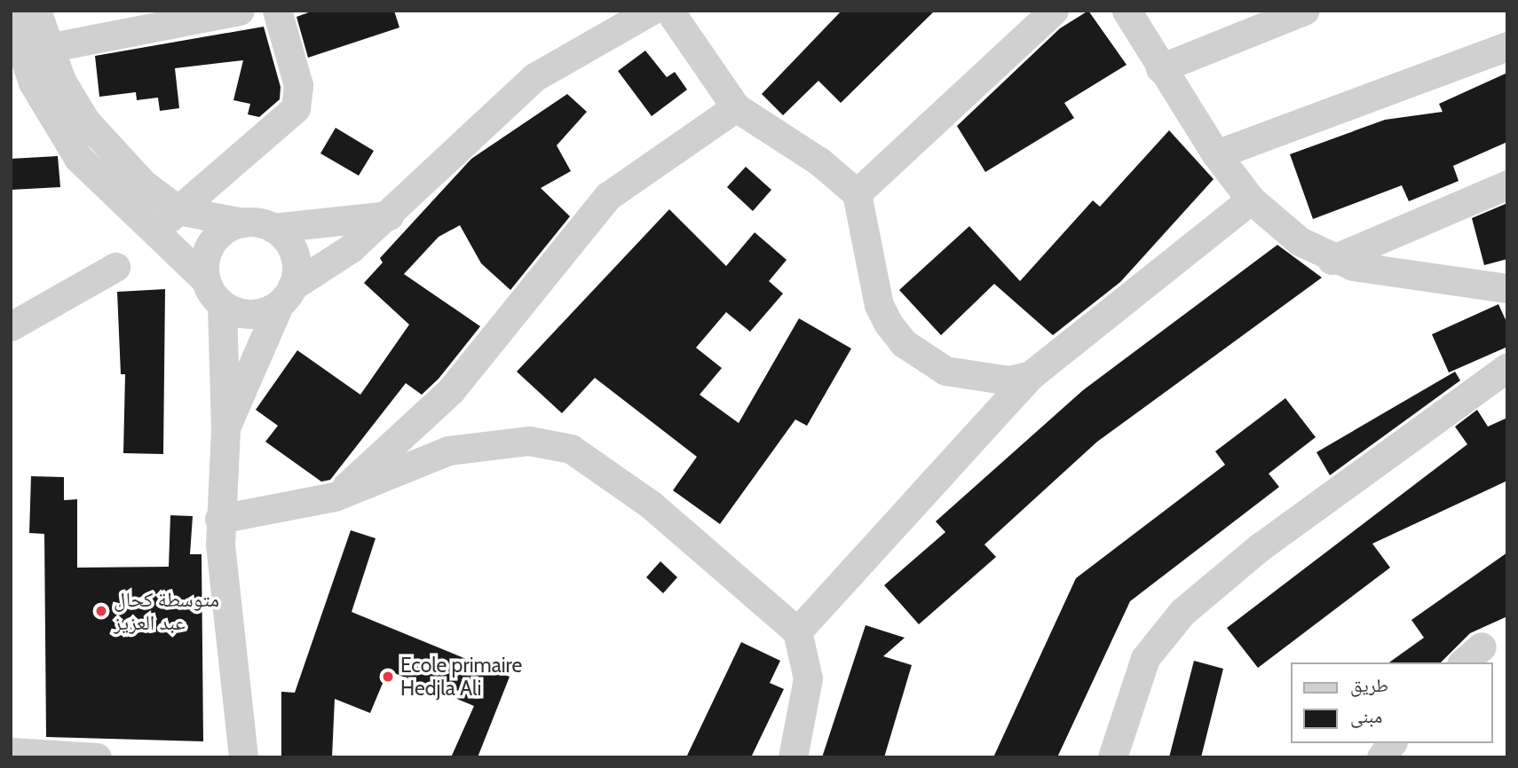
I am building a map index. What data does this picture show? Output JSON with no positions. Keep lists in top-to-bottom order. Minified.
{"places":["متوسطة كحال عبد العزيز","Ecole primaire Hedjla Ali"],"legend":["طريق","مبنى"]}
